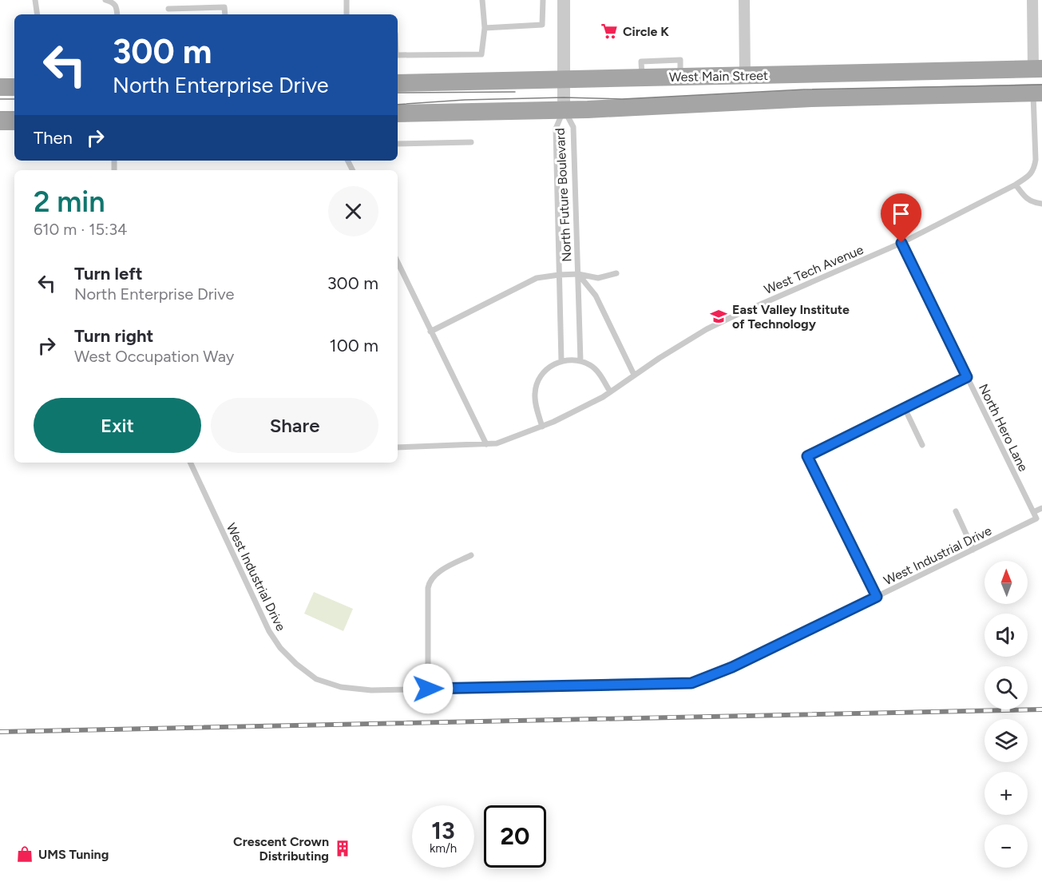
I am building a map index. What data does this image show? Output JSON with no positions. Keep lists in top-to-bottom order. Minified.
{"streets":{"main road":["West Main Street"],"lane":["North Future Boulevard","West Tech Avenue","North Hero Lane","West Industrial Drive"]},"crossings":[["West Main Street","North Future Boulevard"],["West Main Street","West Tech Avenue"],["West Tech Avenue","North Hero Lane"],["North Hero Lane","West Industrial Drive"]],"places":{"supermarket":["Circle K"],"school or university":["East Valley Institute of Technology"],"building":["Crescent Crown Distributing"],"shop":["UMS Tuning"]},"north":"top","page":{"turn":["300 m","North Enterprise Drive"],"then":"Then","heading":["2 min","610 m · 15:34"],"list":[{"name":"Turn left","note":"North Enterprise Drive","value":"300 m"},{"name":"Turn right","note":"West Occupation Way","value":"100 m"}],"buttons":["Exit","Share"],"map_buttons":["+","−"],"speed":"13 km/h","limit":"20"}}
